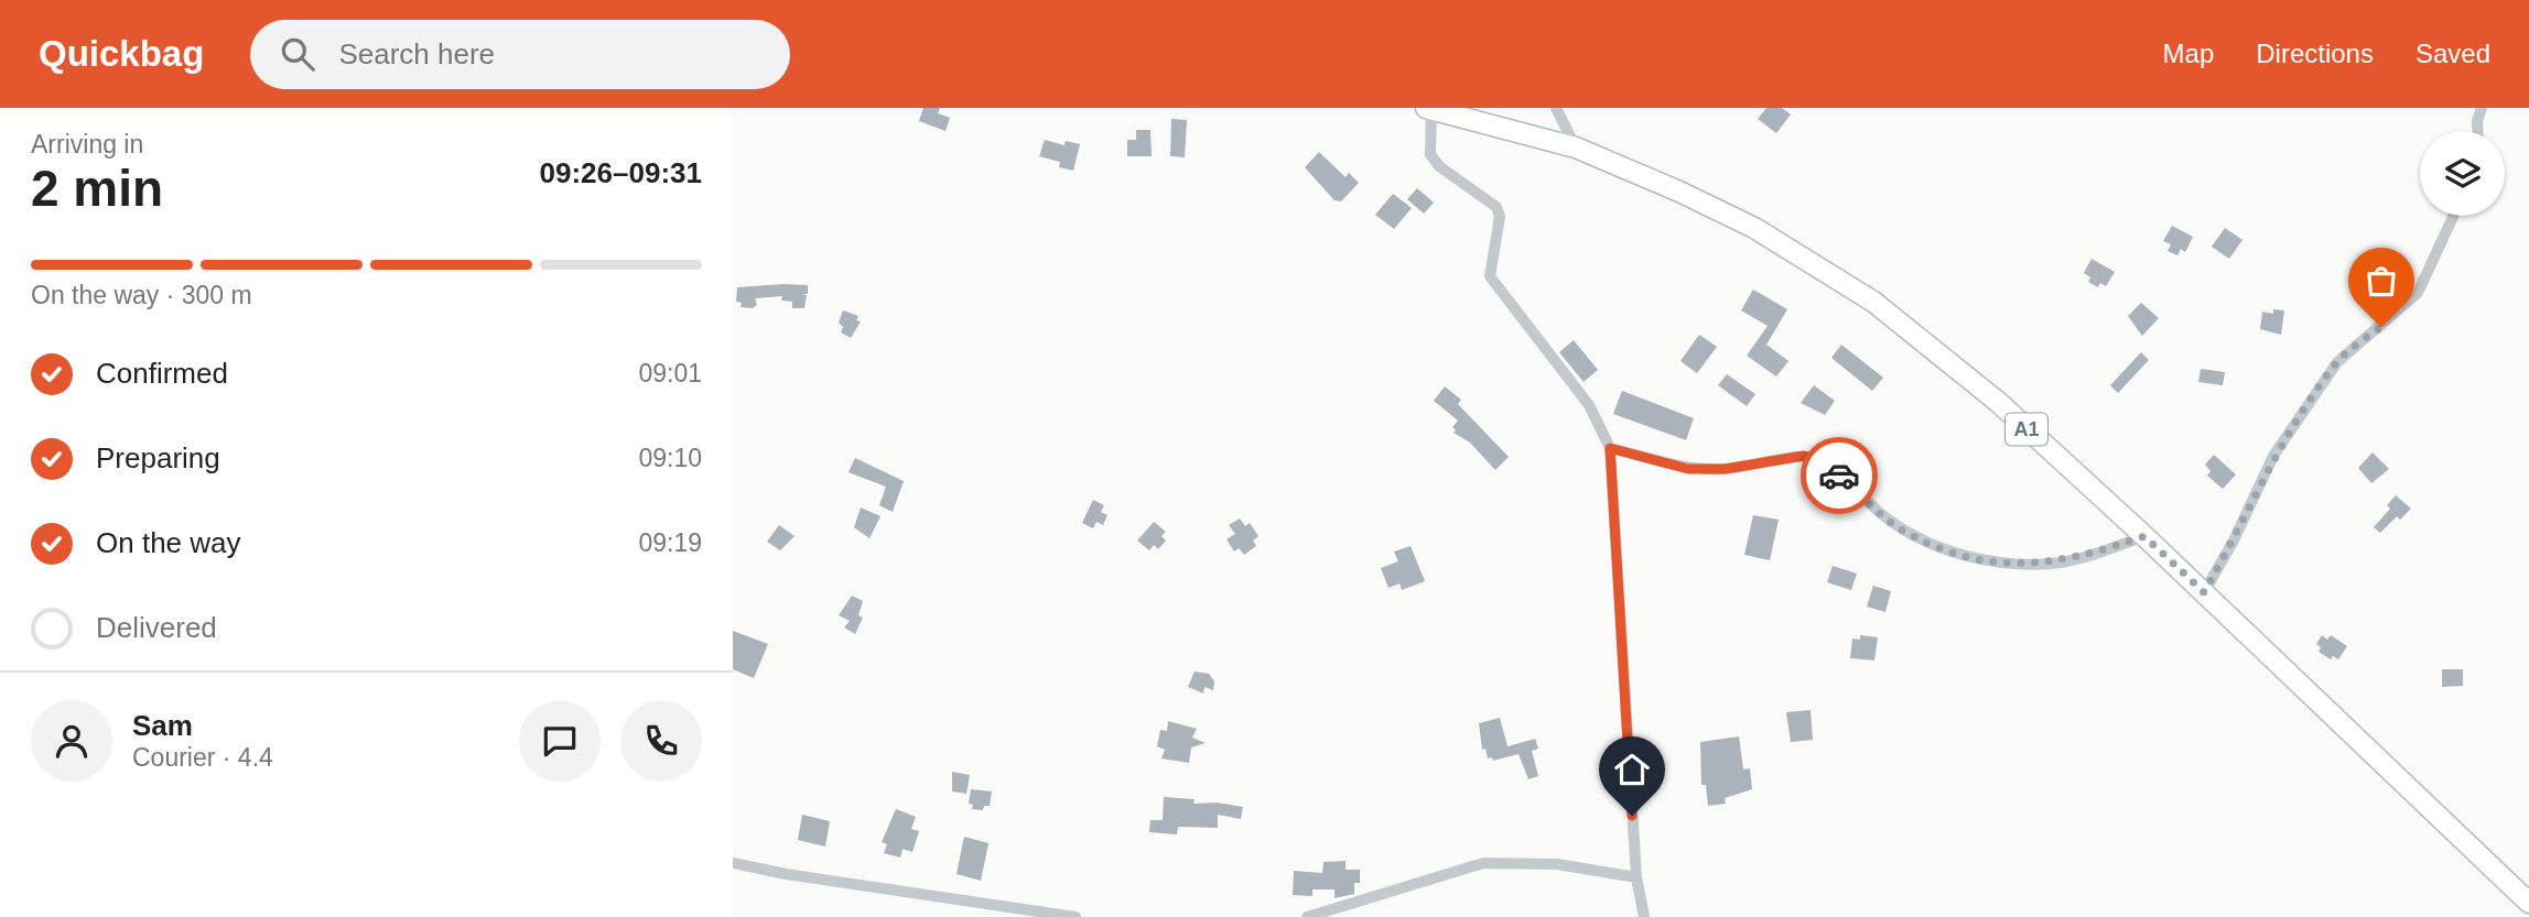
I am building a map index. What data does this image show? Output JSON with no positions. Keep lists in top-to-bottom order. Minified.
{"streets":{"highway":["A1"]},"page":{"header":"Quickbag","search":"Search here","nav":["Map","Directions","Saved"],"heading":["2 min","Arriving in","09:26–09:31"],"panel":["Sam","Courier · 4.4"],"bar":"On the way · 300 m","list":[["Confirmed","09:01"],["Preparing","09:10"],["On the way","09:19"],"Delivered"]}}
